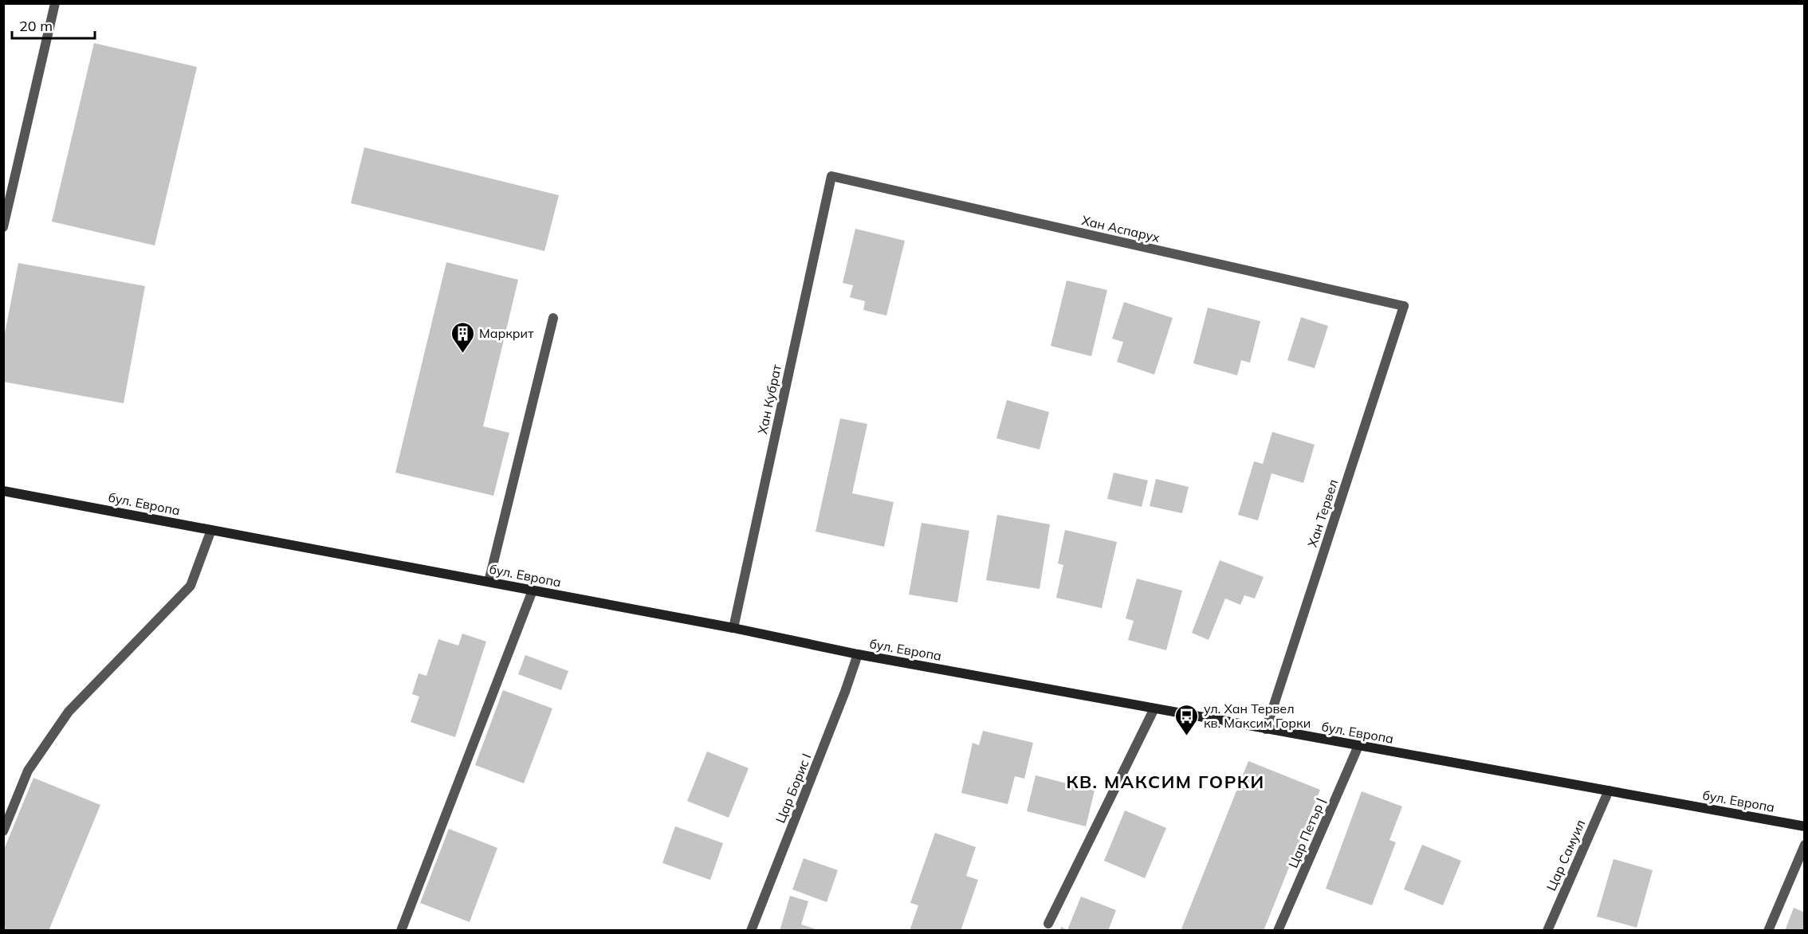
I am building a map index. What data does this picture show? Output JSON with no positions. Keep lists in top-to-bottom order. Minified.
{"streets":{"street":["Хан Аспарух","Хан Кубрат","бул. Европа","Хан Тервел","Цар Борис I","Цар Петър |","Цар Самуил"]},"crossings":[["Хан Аспарух","Хан Кубрат"],["Хан Аспарух","Хан Тервел"],["Хан Кубрат","бул. Европа"],["бул. Европа","Хан Тервел"],["бул. Европа","Цар Борис I"],["бул. Европа","Цар Петър |"],["бул. Европа","Цар Самуил"]],"districts":["КВ. МАКСИМ ГОРКИ"],"places":{"building":["Маркрит"],"bus stop":["ул. Хан Тервел кв. Максим Горки"]},"scale_bar":"20 m"}
